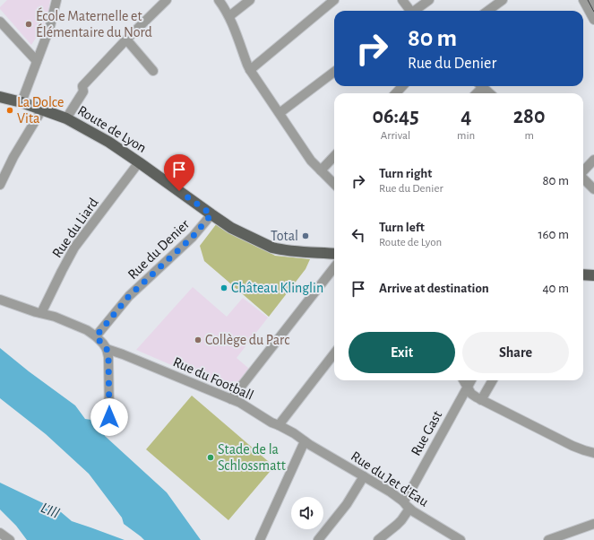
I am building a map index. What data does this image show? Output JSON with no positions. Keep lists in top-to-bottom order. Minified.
{"streets":{"main road":["Route de Lyon"],"street":["Rue du Liard","Rue du Denier","Rue du Football","Rue Gast","Rue du Jet d'Eau"]},"crossings":[["Route de Lyon","Rue du Liard"],["Route de Lyon","Rue du Denier"],["Rue du Football","Rue du Jet d'Eau"],["Rue Gast","Rue du Jet d'Eau"]],"water":["L'Ill"],"places":["École Maternelle et Élémentaire du Nord","La Dolce Vita","Total","Château Klinglin","Collège du Parc","Stade de la Schlossmatt"],"page":{"turn":["80 m","Rue du Denier"],"eta":["06:45","Arrival","4","min","280","m"],"list":[{"name":"Turn right","note":"Rue du Denier","value":"80 m"},{"name":"Turn left","note":"Route de Lyon","value":"160 m"},{"name":"Arrive at destination","value":"40 m"}],"buttons":["Exit","Share"]}}
